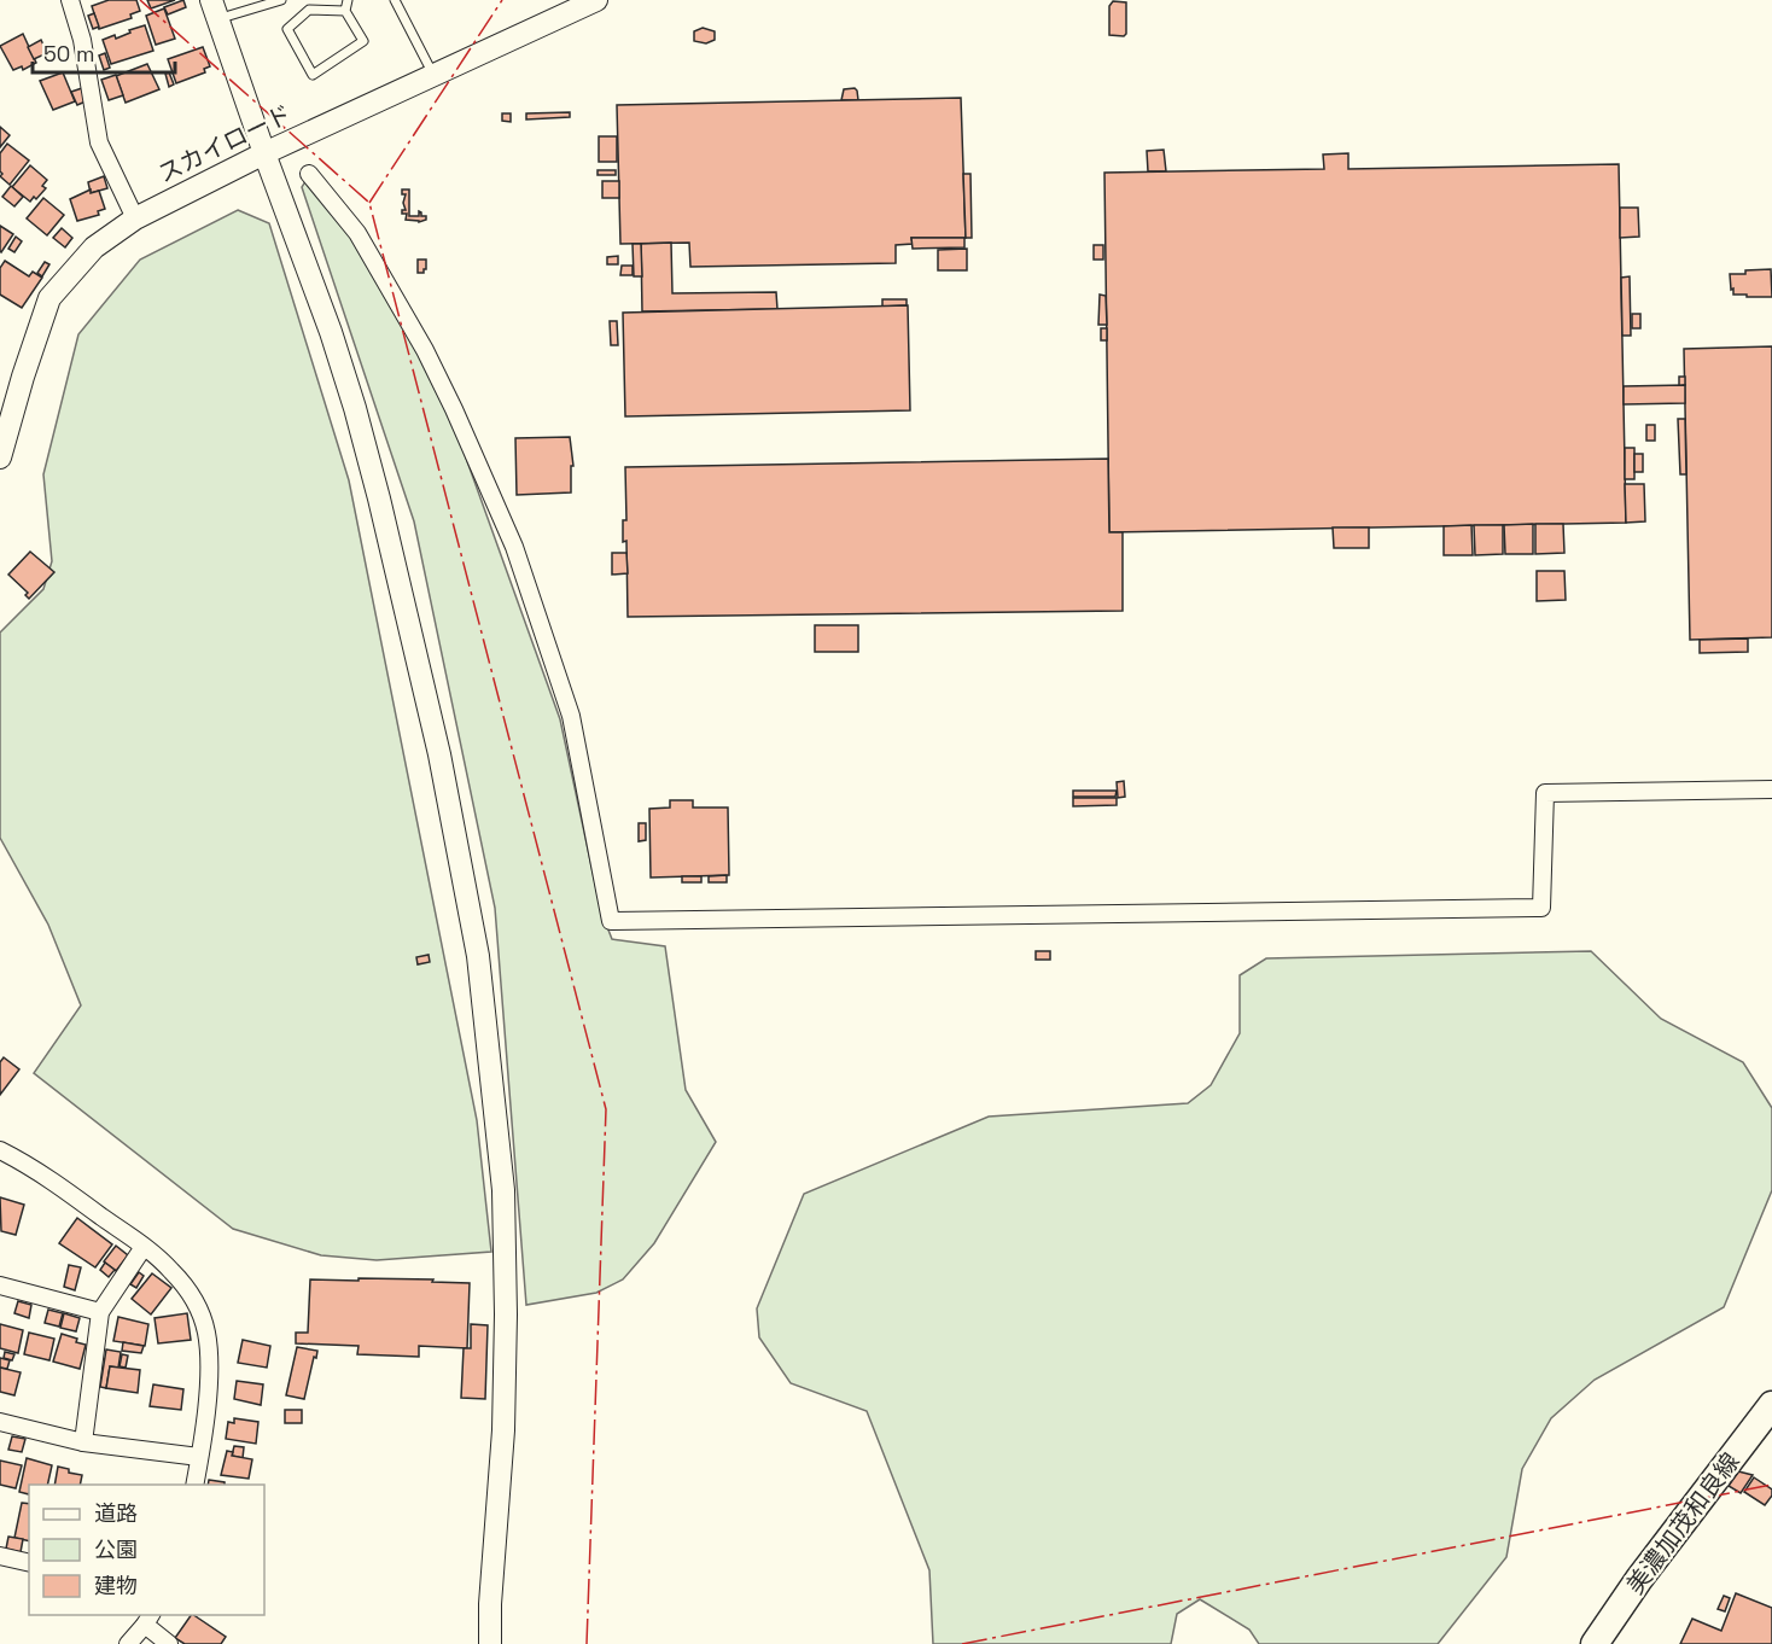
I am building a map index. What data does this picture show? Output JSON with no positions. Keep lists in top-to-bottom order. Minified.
{"streets":{"main road":["美濃加茂和良線"],"street":["スカイロード"]},"legend":["道路","公園","建物"],"scale_bar":"50 m"}
